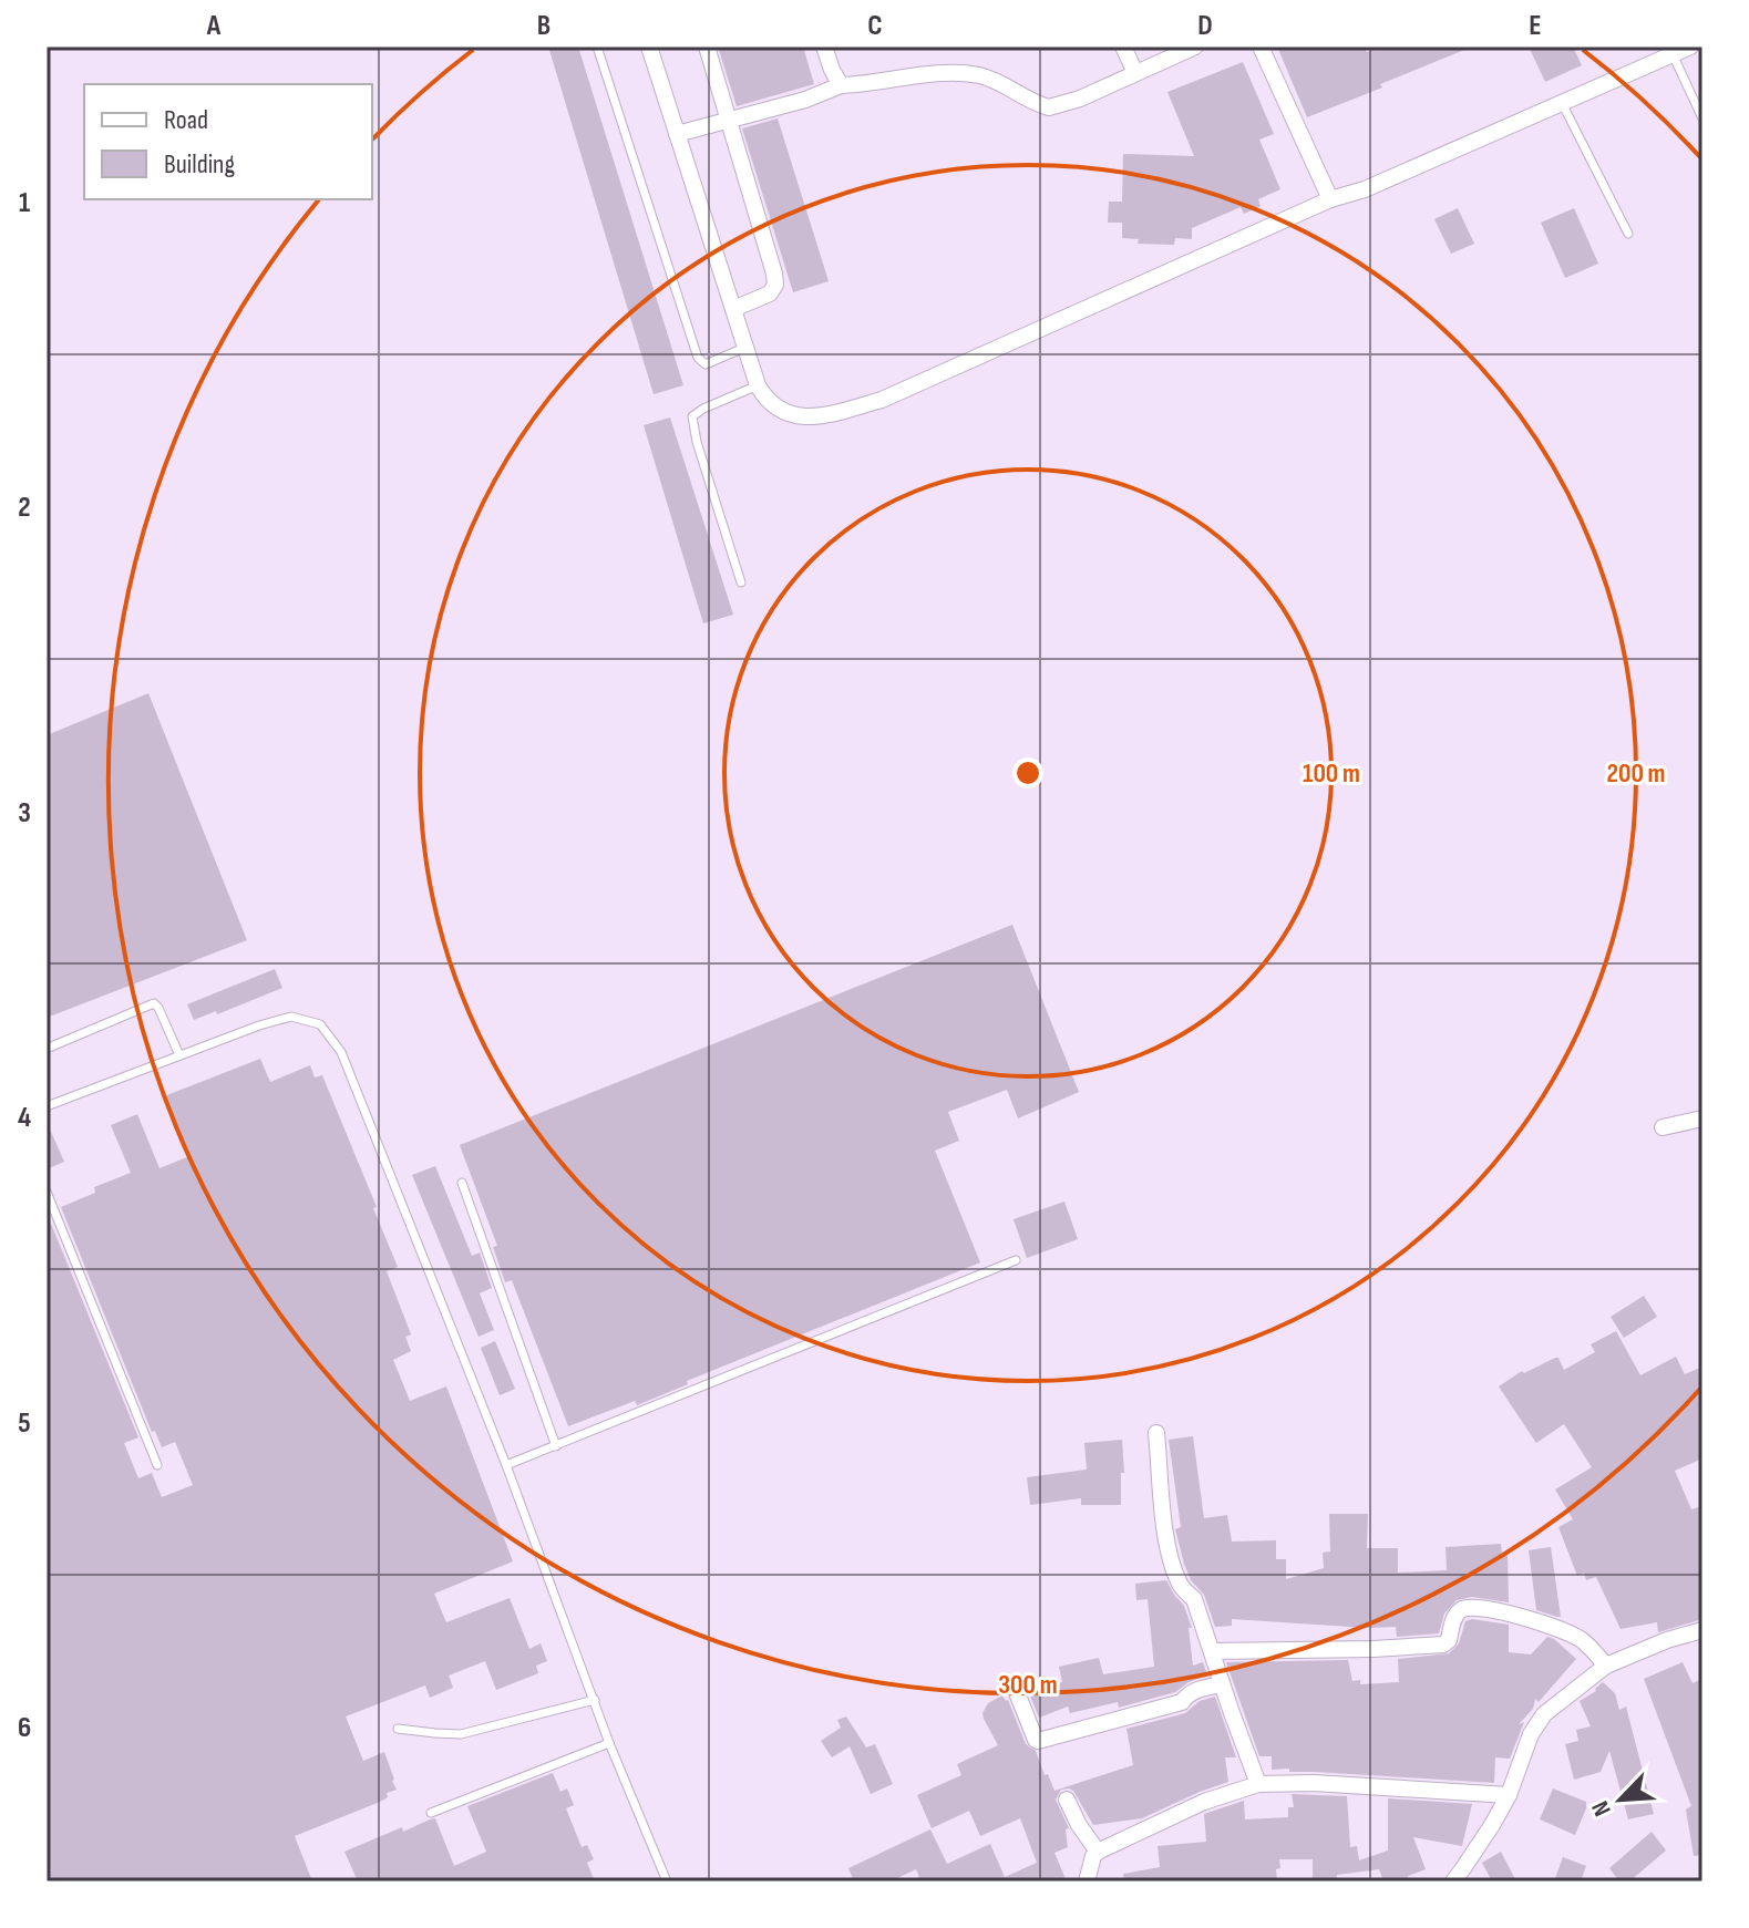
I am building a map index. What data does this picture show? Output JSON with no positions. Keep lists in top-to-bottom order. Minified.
{"legend":["Road","Building"],"north":"bottom left","grid":{"columns":["A","B","C","D","E"],"rows":["1","2","3","4","5","6"]},"rings":["100 m","200 m","300 m"]}
